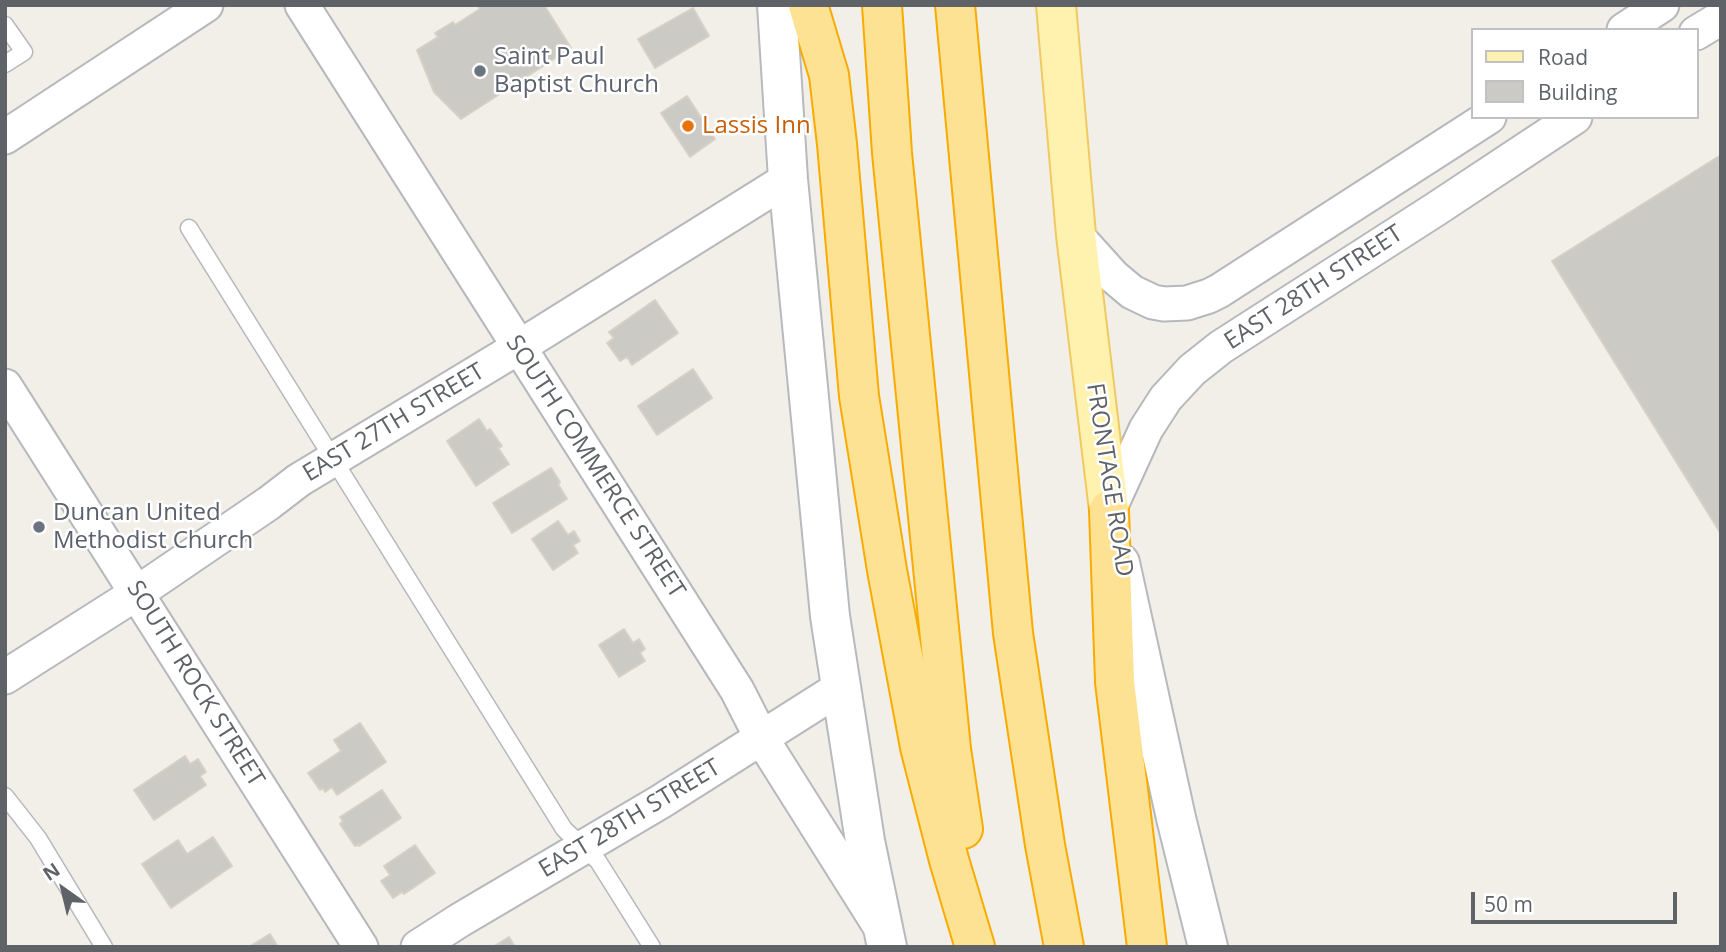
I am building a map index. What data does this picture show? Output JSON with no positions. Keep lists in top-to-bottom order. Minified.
{"streets":{"main road":["FRONTAGE ROAD"],"street":["EAST 28TH STREET","EAST 27TH STREET","SOUTH COMMERCE STREET","SOUTH ROCK STREET"]},"crossings":[["EAST 28TH STREET","SOUTH COMMERCE STREET"],["EAST 28TH STREET","FRONTAGE ROAD"],["EAST 27TH STREET","SOUTH COMMERCE STREET"],["EAST 27TH STREET","SOUTH ROCK STREET"]],"places":["Saint Paul Baptist Church","Lassis Inn","Duncan United Methodist Church"],"legend":["Road","Building"],"scale_bar":"50 m","north":"top left"}
